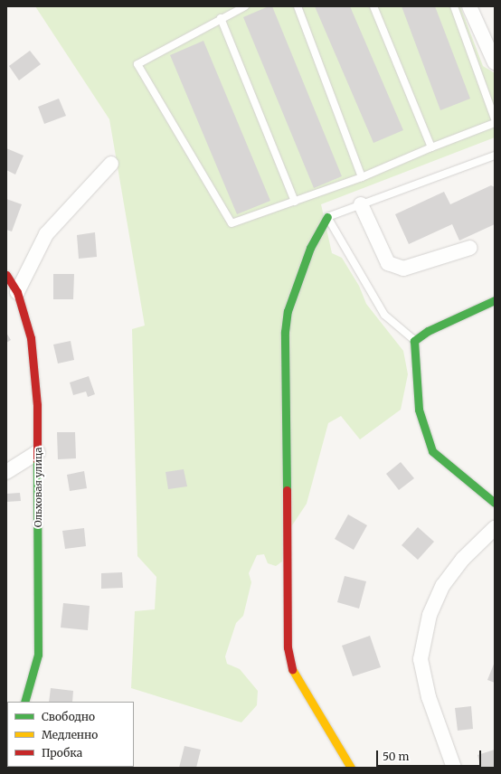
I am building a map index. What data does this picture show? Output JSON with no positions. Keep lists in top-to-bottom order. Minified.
{"streets":{"street":["Ольховая улица"]},"legend":["Свободно","Медленно","Пробка"],"scale_bar":"50 m"}
